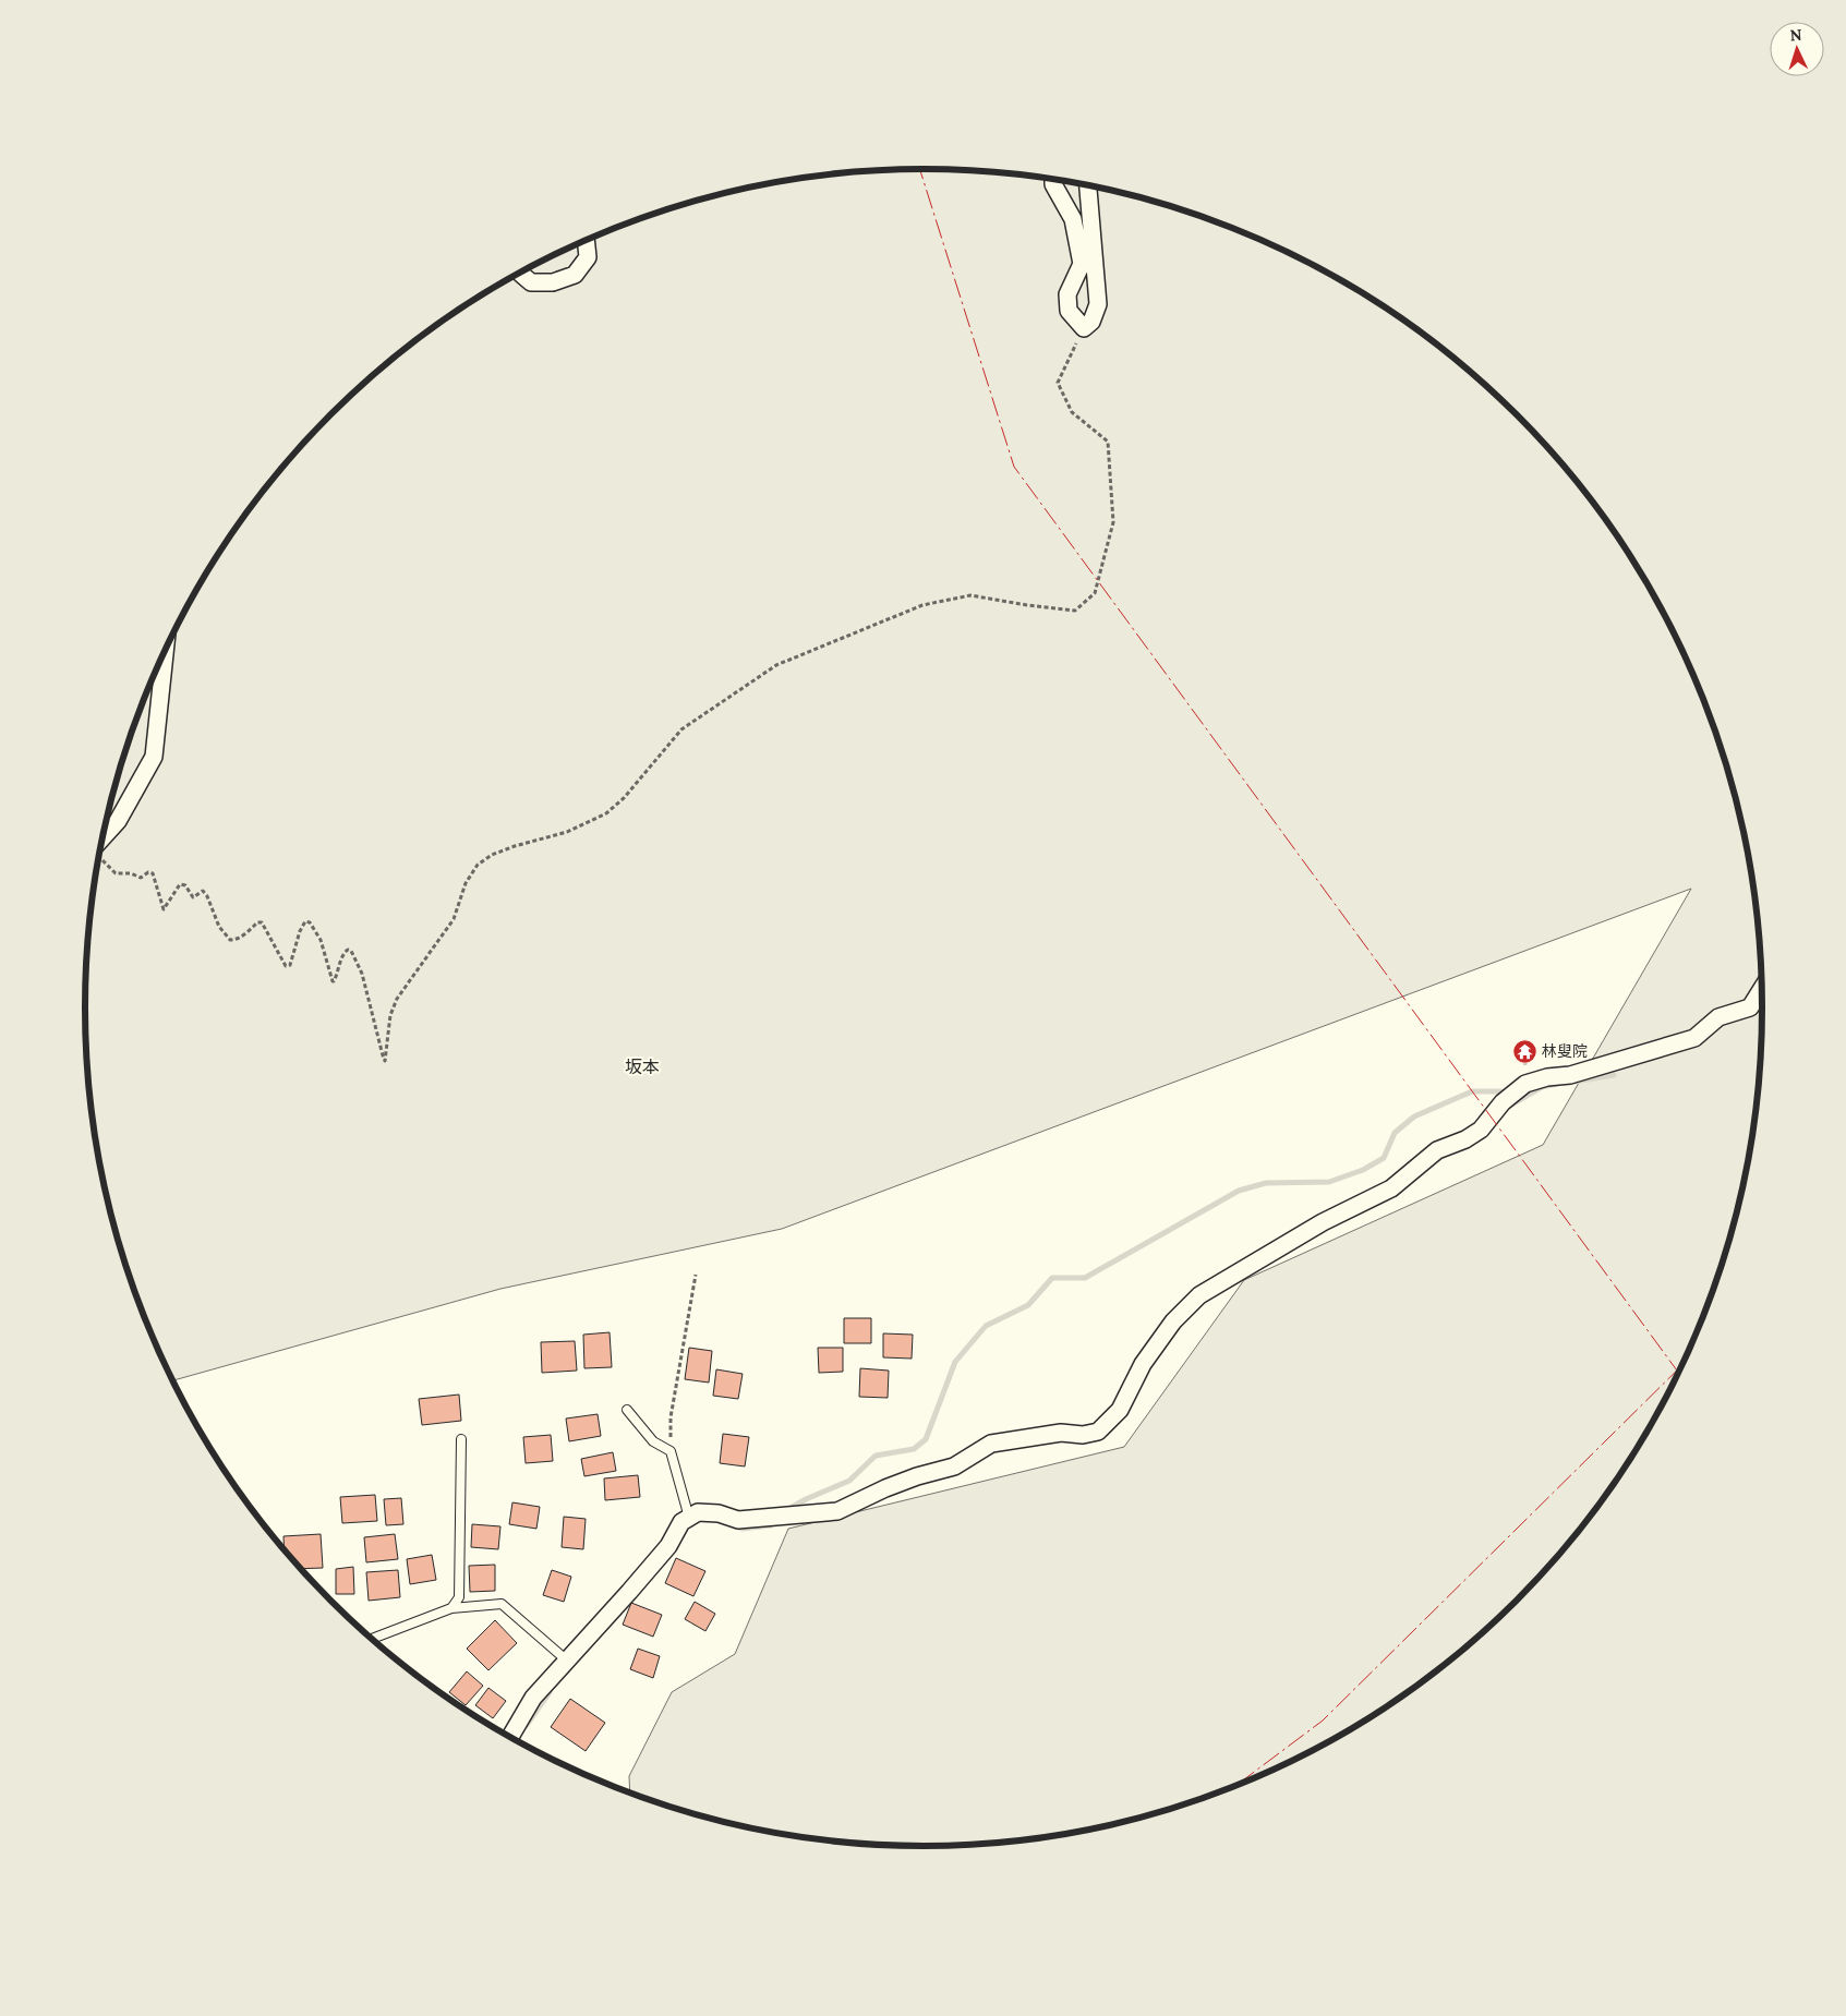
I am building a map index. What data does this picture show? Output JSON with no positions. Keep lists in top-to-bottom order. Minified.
{"districts":["坂本"],"places":{"temple":["林叟院"]},"north":"top"}
